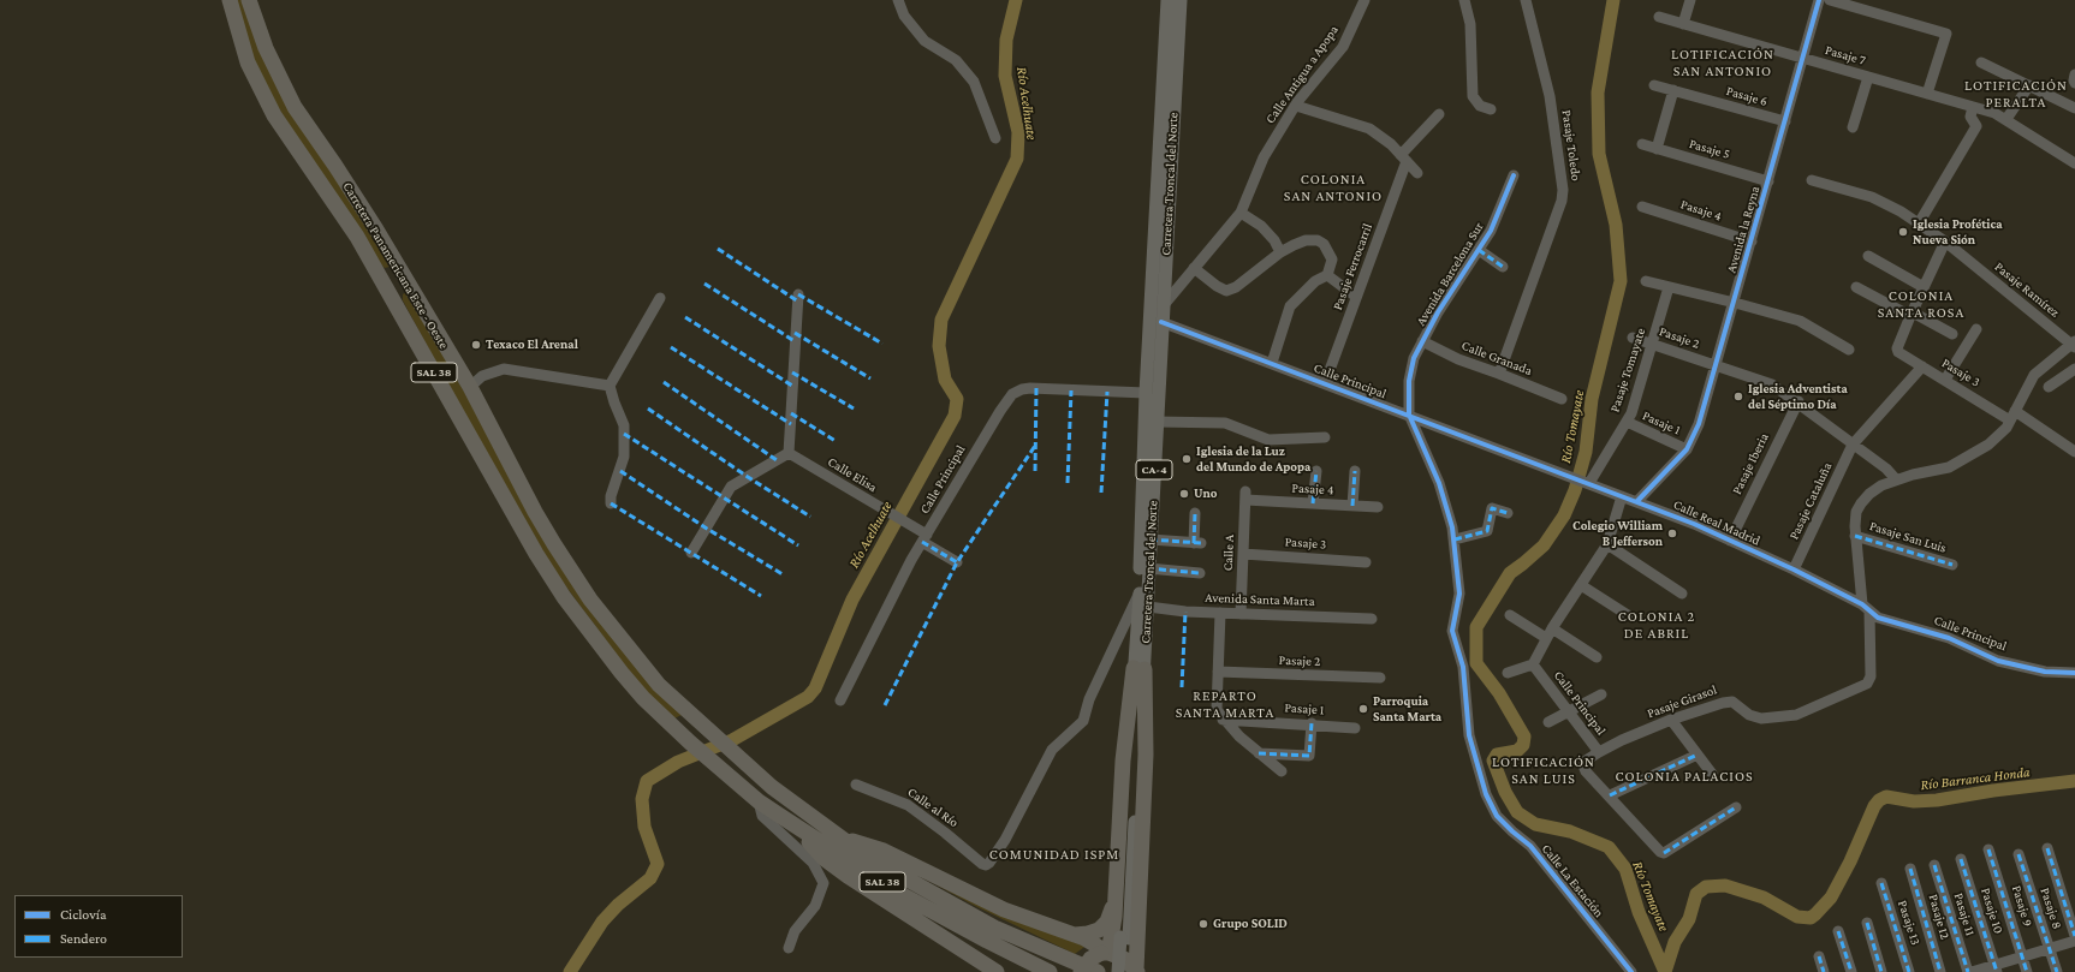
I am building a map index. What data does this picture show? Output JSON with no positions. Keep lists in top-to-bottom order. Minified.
{"streets":{"highway":["Carretera Panamericana Este - Oeste","SAL 38"],"main road":["Carretera Troncal del Norte","CA-4"],"street":["Pasaje 7","Calle Antigua a Apopa","Pasaje 6","Pasaje Toledo","Pasaje 5","Pasaje 4","Avenida la Reyna","Pasaje Ferrocarril","Avenida Barcelona Sur","Pasaje Ramírez","Pasaje 2","Calle Granada","Pasaje Tomayate","Pasaje 3","Calle Principal","Pasaje 1","Pasaje Iberia","Calle Elisa","Pasaje Cataluña","Calle Real Madrid","Pasaje San Luis","Calle A","Avenida Santa Marta","Pasaje Girasol","Calle al Río","Calle La Estación","Pasaje 9","Pasaje 8","Pasaje 10","Pasaje 11","Pasaje 12","Pasaje 13"]},"crossings":[["Pasaje 7","Avenida la Reyna"],["Calle Antigua a Apopa","Carretera Troncal del Norte"],["Pasaje 6","Avenida la Reyna"],["Pasaje Toledo","Calle Granada"],["Pasaje 5","Avenida la Reyna"],["Carretera Troncal del Norte","Calle Principal"],["Carretera Troncal del Norte","Avenida Santa Marta"],["Carretera Troncal del Norte","Calle al Río"],["Pasaje 4","Avenida la Reyna"],["Pasaje 4","Calle A"],["Avenida la Reyna","Pasaje 2"],["Avenida la Reyna","Pasaje 1"],["Avenida la Reyna","Calle Real Madrid"],["Pasaje Ferrocarril","Calle Principal"],["Avenida Barcelona Sur","Calle Granada"],["Avenida Barcelona Sur","Calle Principal"],["Avenida Barcelona Sur","Calle La Estación"],["Pasaje 2","Pasaje Tomayate"],["Pasaje 2","Pasaje Iberia"],["Pasaje 2","Pasaje Cataluña"],["Pasaje Tomayate","Pasaje 1"],["Pasaje Tomayate","Calle Real Madrid"],["Pasaje 3","Pasaje Cataluña"],["Pasaje 3","Calle A"],["Calle Principal","Calle Elisa"],["Calle Principal","Calle Real Madrid"],["Calle Principal","Pasaje Girasol"],["Calle Principal","Calle La Estación"],["Pasaje Iberia","Calle Real Madrid"],["Pasaje Cataluña","Calle Real Madrid"],["Calle Real Madrid","Pasaje Girasol"],["Calle A","Avenida Santa Marta"]],"districts":["LOTIFICACIÓN SAN ANTONIO","LOTIFICACIÓN PERALTA","COLONIA SAN ANTONIO","COLONIA SANTA ROSA","COLONIA 2 DE ABRIL","REPARTO SANTA MARTA","LOTIFICACIÓN SAN LUIS","COLONIA PALACIOS","COMUNIDAD ISPM"],"water":["Río Acelhuate","Río Tomayate","Río Barranca Honda"],"places":["Iglesia Profética Nueva Sión","Texaco El Arenal","Iglesia Adventista del Séptimo Día","Iglesia de la Luz del Mundo de Apopa","Uno","Colegio William B Jefferson","Parroquia Santa Marta","Grupo SOLID"],"legend":["Ciclovía","Sendero"]}
